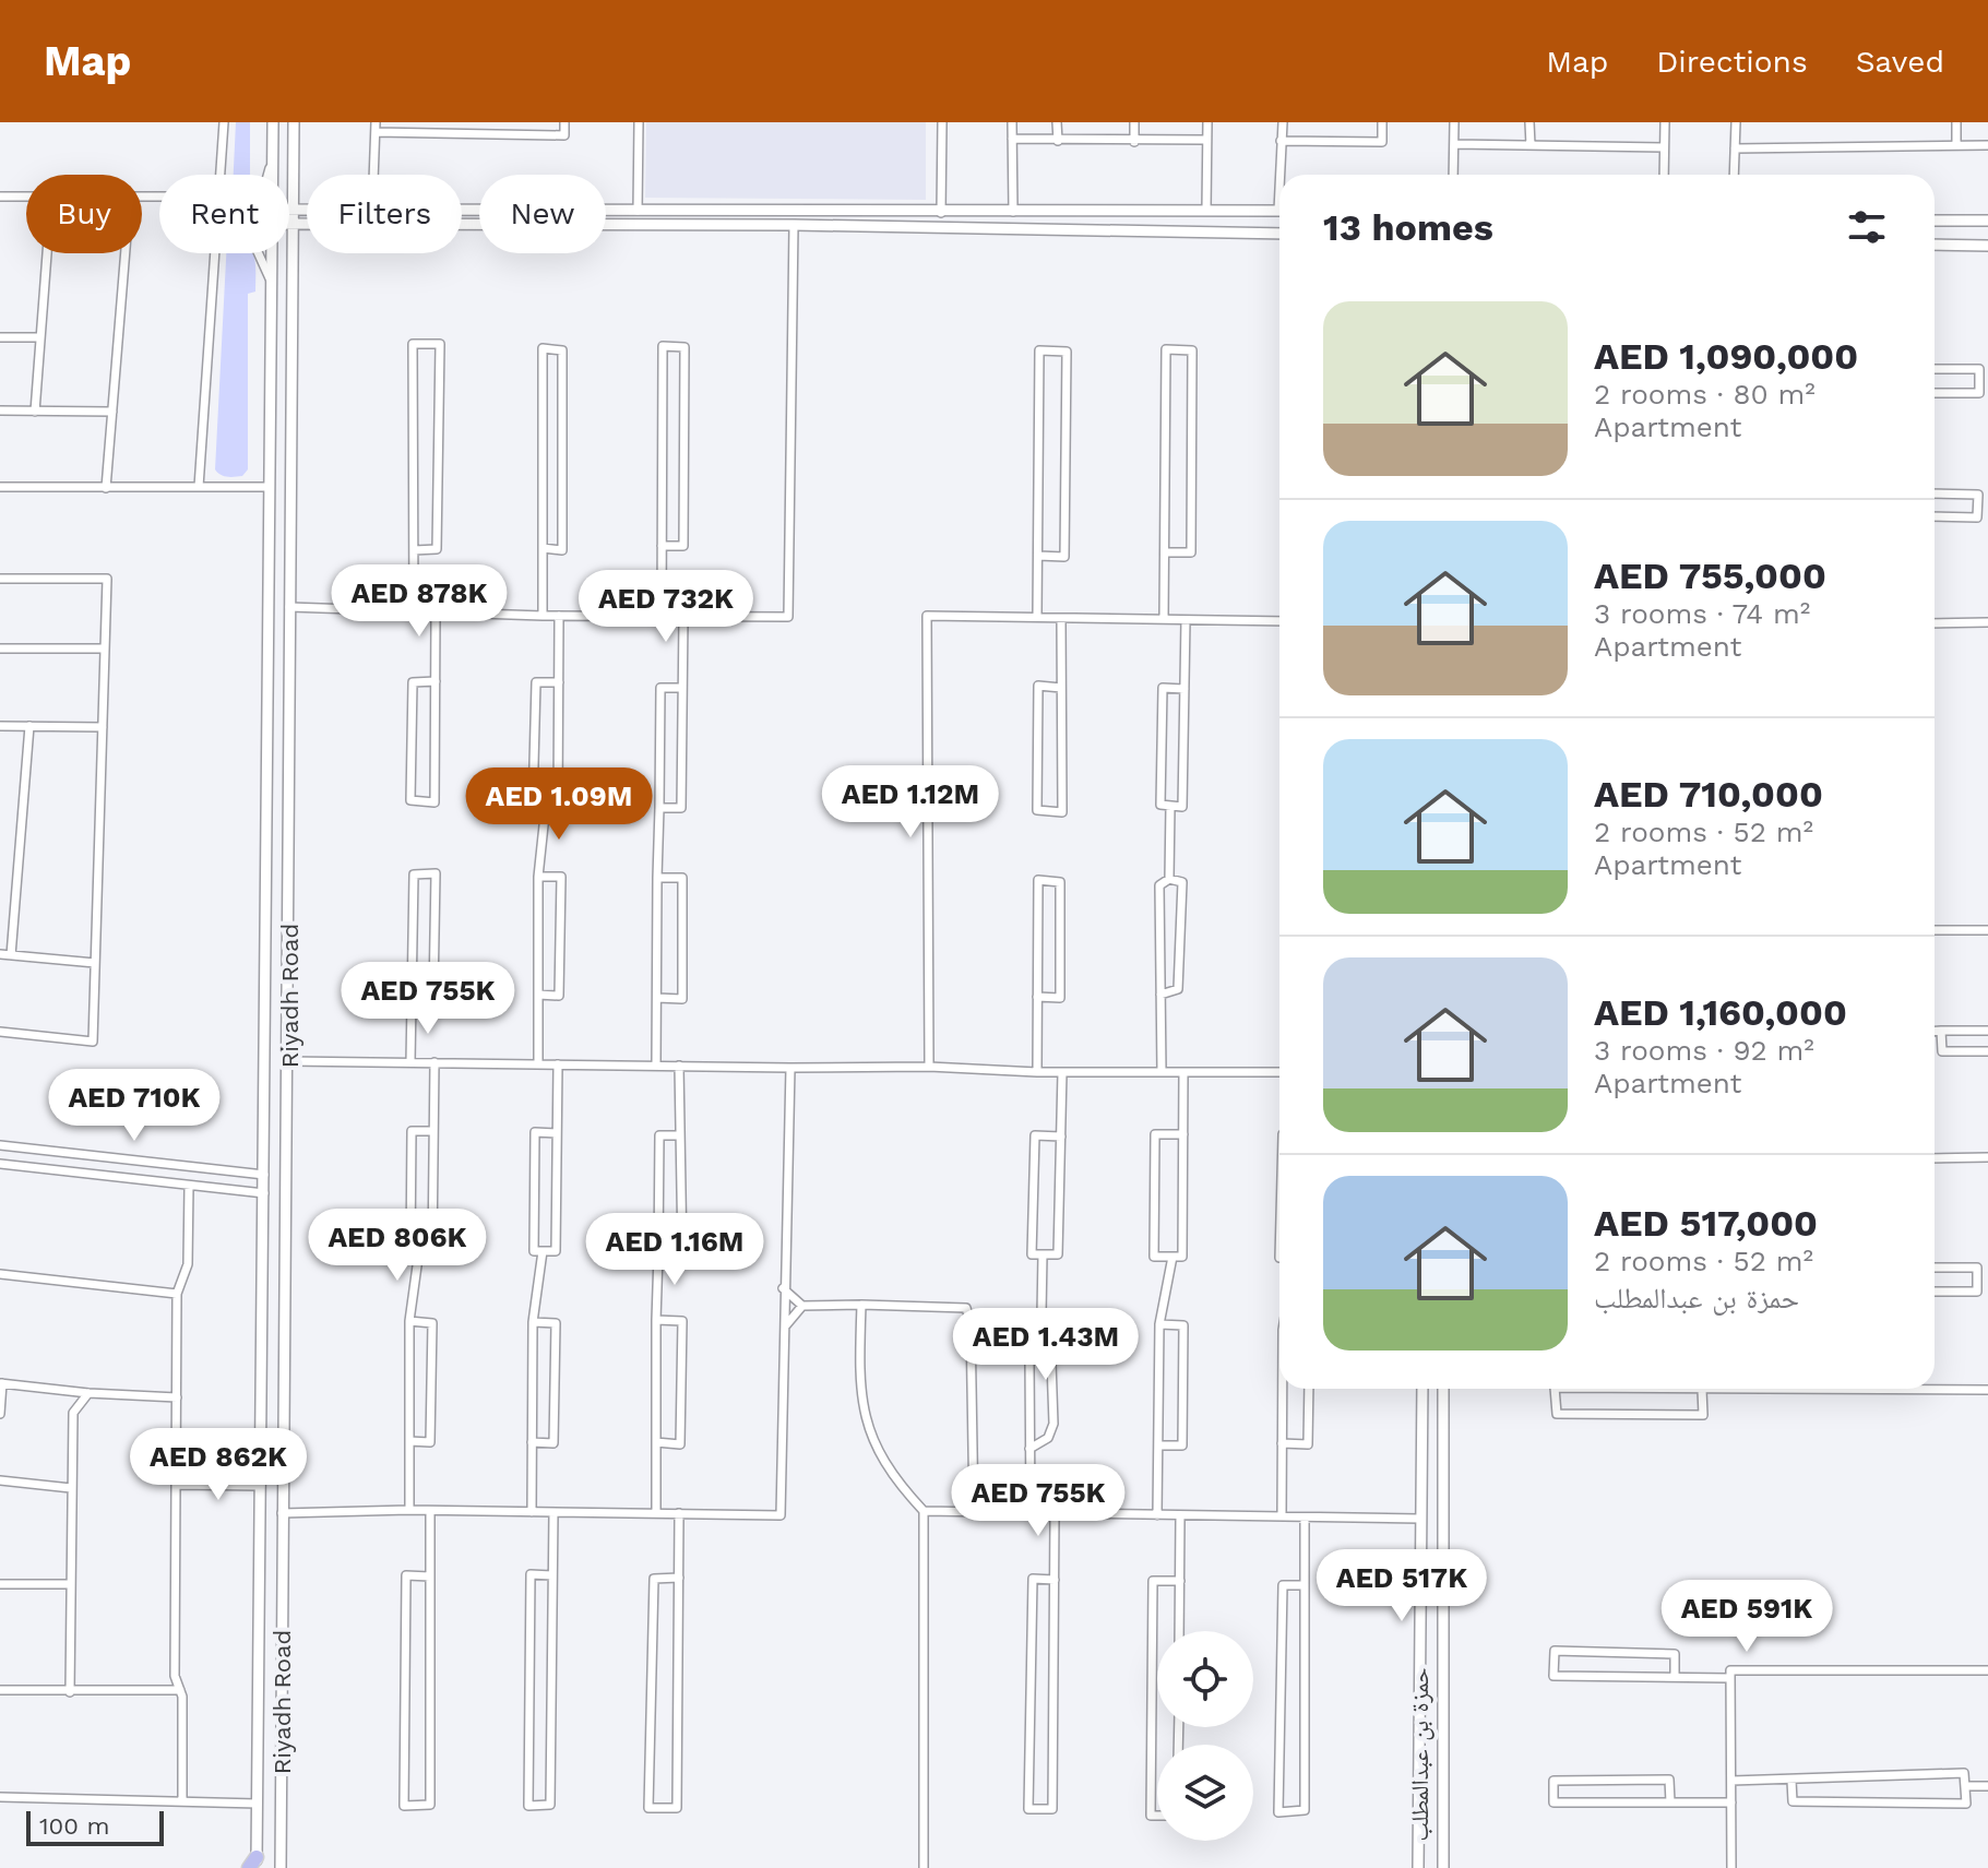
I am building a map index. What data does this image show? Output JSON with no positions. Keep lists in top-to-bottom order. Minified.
{"streets":{"street":["Riyadh Road","حمزة بن عبدالمطلب"]},"scale_bar":"100 m","page":{"header":"Map","nav":["Map","Directions","Saved"],"chip":["Buy","Rent","Filters","New"],"heading":"13 homes","list":[{"name":"AED 1,090,000","note":"2 rooms · 80 m² · Apartment"},{"name":"AED 755,000","note":"3 rooms · 74 m² · Apartment"},{"name":"AED 710,000","note":"2 rooms · 52 m² · Apartment"},{"name":"AED 1,160,000","note":"3 rooms · 92 m² · Apartment"},{"name":"AED 517,000","note":"2 rooms · 52 m² · حمزة بن عبدالمطلب"}],"price":["AED 878K","AED 732K","AED 1.12M","AED 1.09M","AED 755K","AED 710K","AED 806K","AED 1.16M","AED 1.43M","AED 862K","AED 755K","AED 517K","AED 591K"],"scale":"100 m"}}
